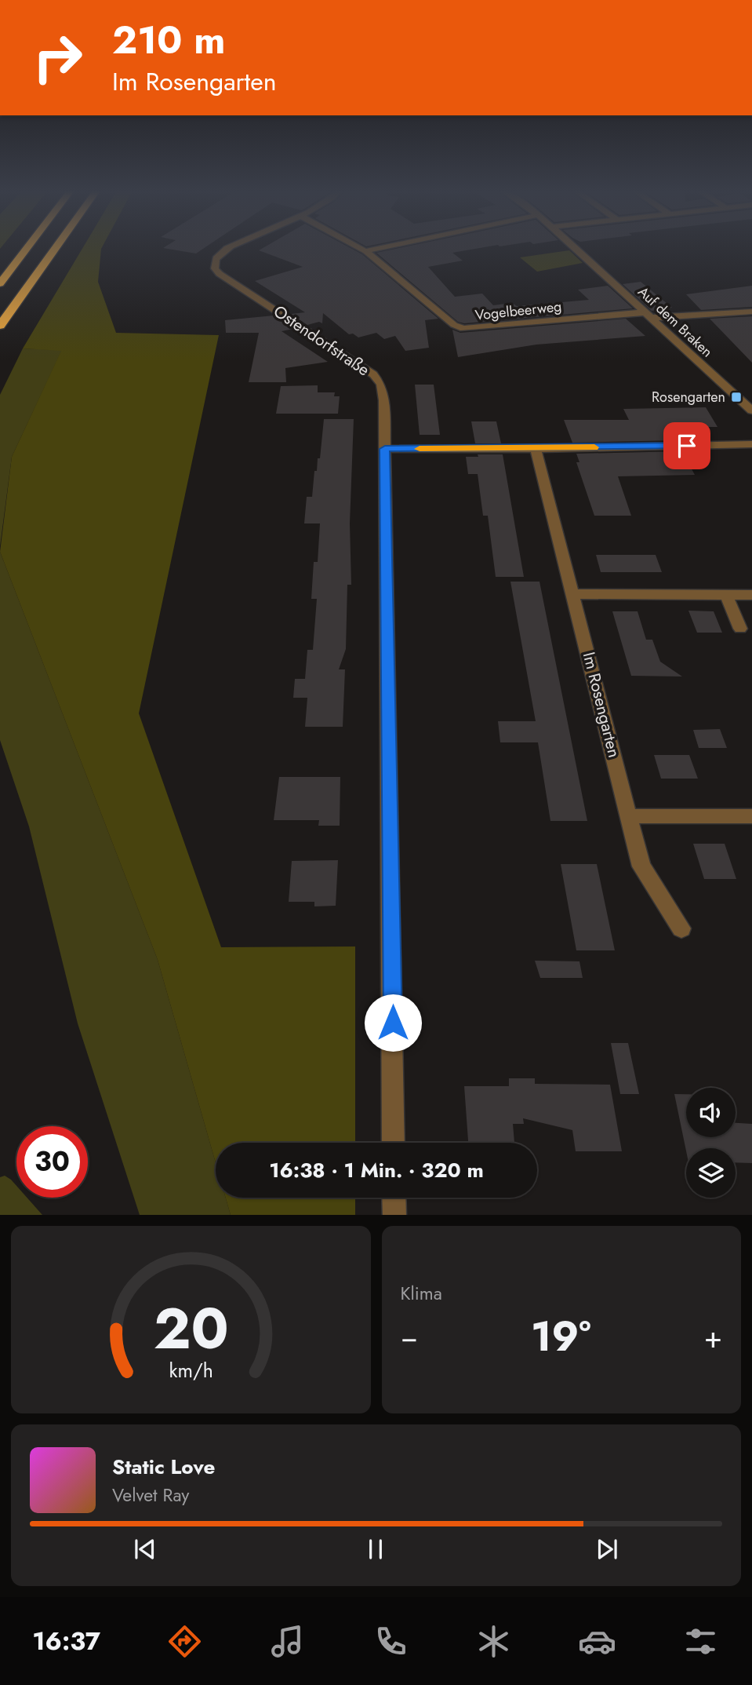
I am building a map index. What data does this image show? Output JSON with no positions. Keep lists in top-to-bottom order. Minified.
{"streets":{"street":["Vogelbeerweg","Auf dem Braken","Ostendorfstraße","Im Rosengarten"]},"crossings":[["Vogelbeerweg","Auf dem Braken"]],"places":{"transit":["Rosengarten"]},"page":{"turn":["210 m","Im Rosengarten"],"limit":"30","trip":"16:38 · 1 Min. · 320 m","tile":"Klima","heat":["−","19°","+"],"song":["Static Love","Velvet Ray"],"tabs":"16:37","gauge":["20","km/h"]}}
